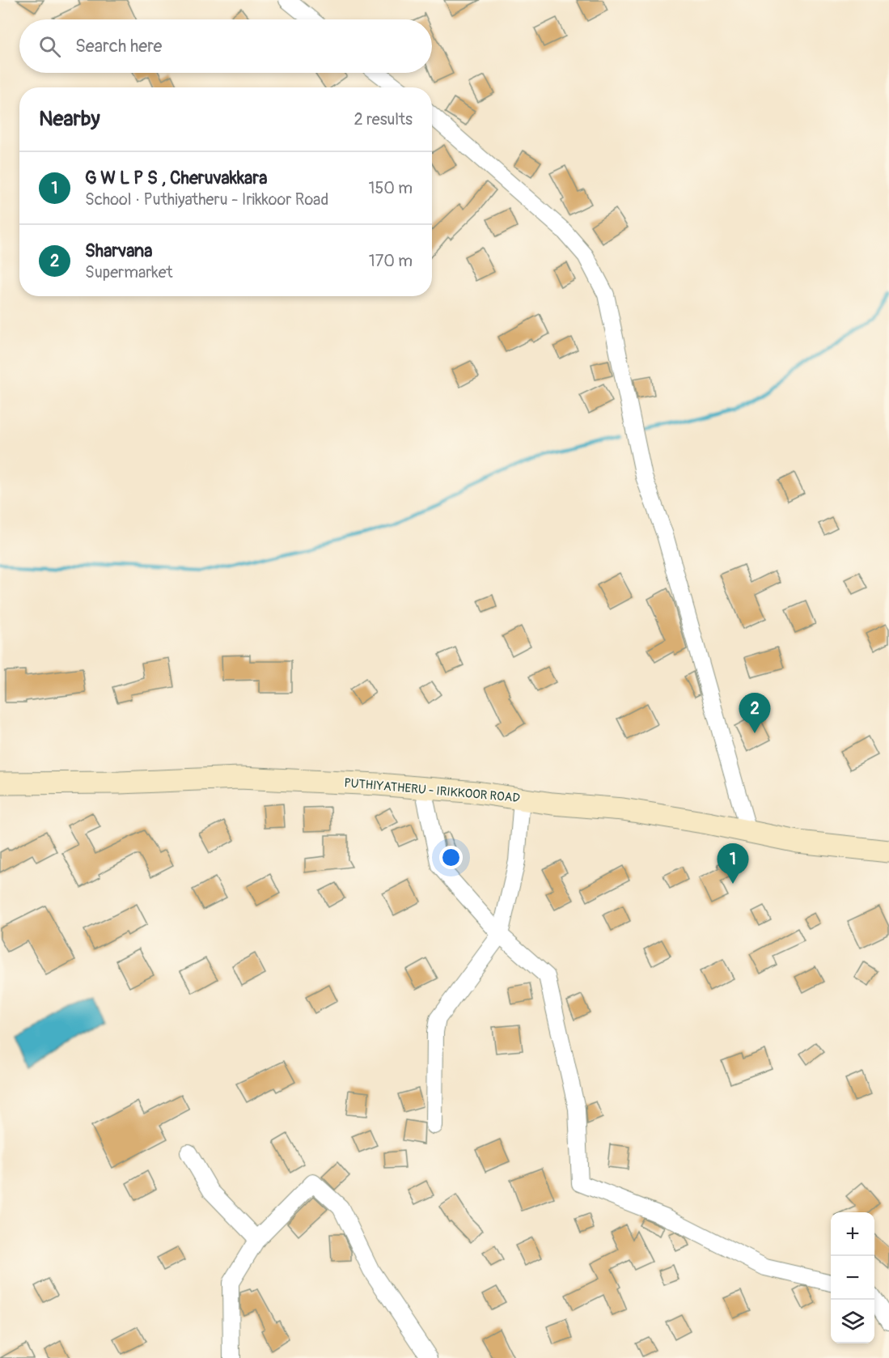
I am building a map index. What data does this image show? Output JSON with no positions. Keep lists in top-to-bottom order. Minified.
{"streets":{"main road":["PUTHIYATHERU - IRIKKOOR ROAD"]},"page":{"search":"Search here","heading":["Nearby","2 results"],"list":[{"mark":"1","name":"G W L P S , Cheruvakkara","note":"School · Puthiyatheru - Irikkoor Road","value":"150 m"},{"mark":"2","name":"Sharvana","note":"Supermarket","value":"170 m"}],"pins":["2","1"],"map_buttons":["+","−"]}}
